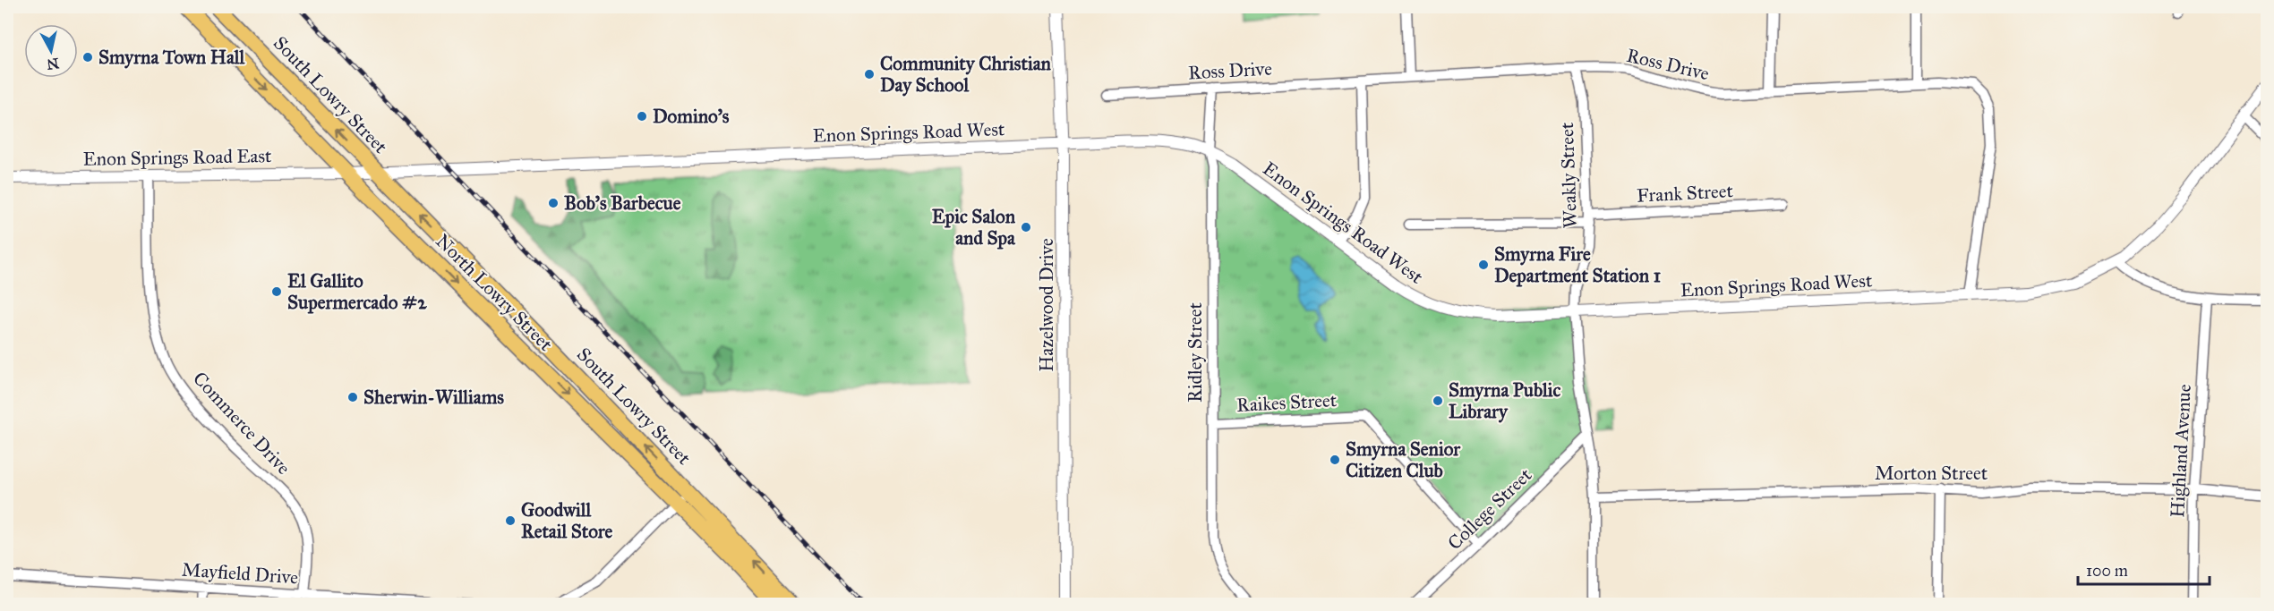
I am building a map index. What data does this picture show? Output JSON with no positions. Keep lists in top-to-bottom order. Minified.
{"streets":{"main road":["South Lowry Street","North Lowry Street"],"street":["Ross Drive","Enon Springs Road West","Enon Springs Road East","Weakly Street","Frank Street","Hazelwood Drive","Ridley Street","Raikes Street","Commerce Drive","Highland Avenue","Morton Street","College Street","Mayfield Drive"]},"crossings":[["Ross Drive","Enon Springs Road West"],["Ross Drive","Weakly Street"],["Ross Drive","Ridley Street"],["South Lowry Street","Enon Springs Road West"],["Enon Springs Road West","Enon Springs Road East"],["Enon Springs Road West","Weakly Street"],["Enon Springs Road West","North Lowry Street"],["Enon Springs Road West","Hazelwood Drive"],["Enon Springs Road West","Ridley Street"],["Enon Springs Road East","North Lowry Street"],["Enon Springs Road East","Commerce Drive"],["Weakly Street","Frank Street"],["Ridley Street","Raikes Street"],["Raikes Street","College Street"],["Commerce Drive","Mayfield Drive"],["Highland Avenue","Morton Street"]],"one_way":["South Lowry Street","North Lowry Street"],"places":["Smyrna Town Hall","Community Christian Day School","Domino's","Bob's Barbecue","Epic Salon and Spa","Smyrna Fire Department Station 1","El Gallito Supermercado #2","Sherwin-Williams","Smyrna Public Library","Smyrna Senior Citizen Club","Goodwill Retail Store"],"scale_bar":"100 m","north":"bottom"}
